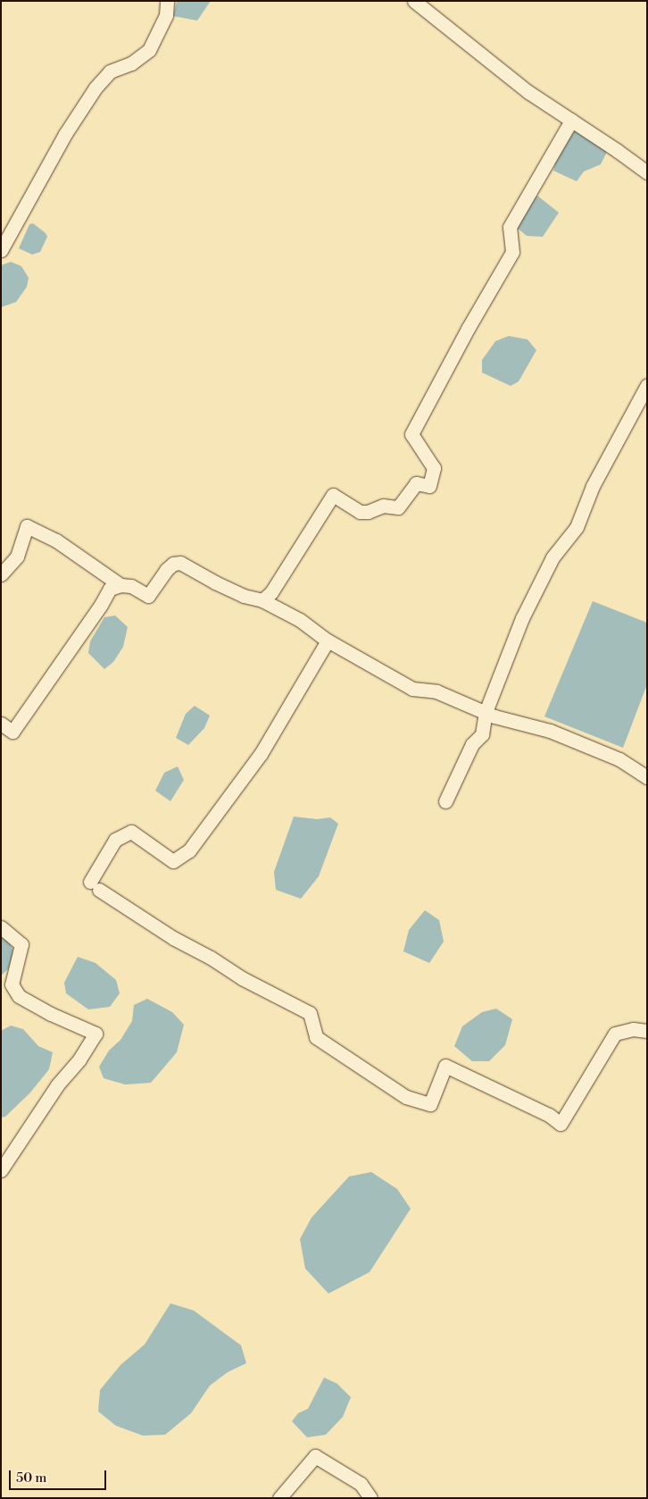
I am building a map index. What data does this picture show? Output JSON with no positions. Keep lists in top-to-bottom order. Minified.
{"scale_bar":"50 m"}
